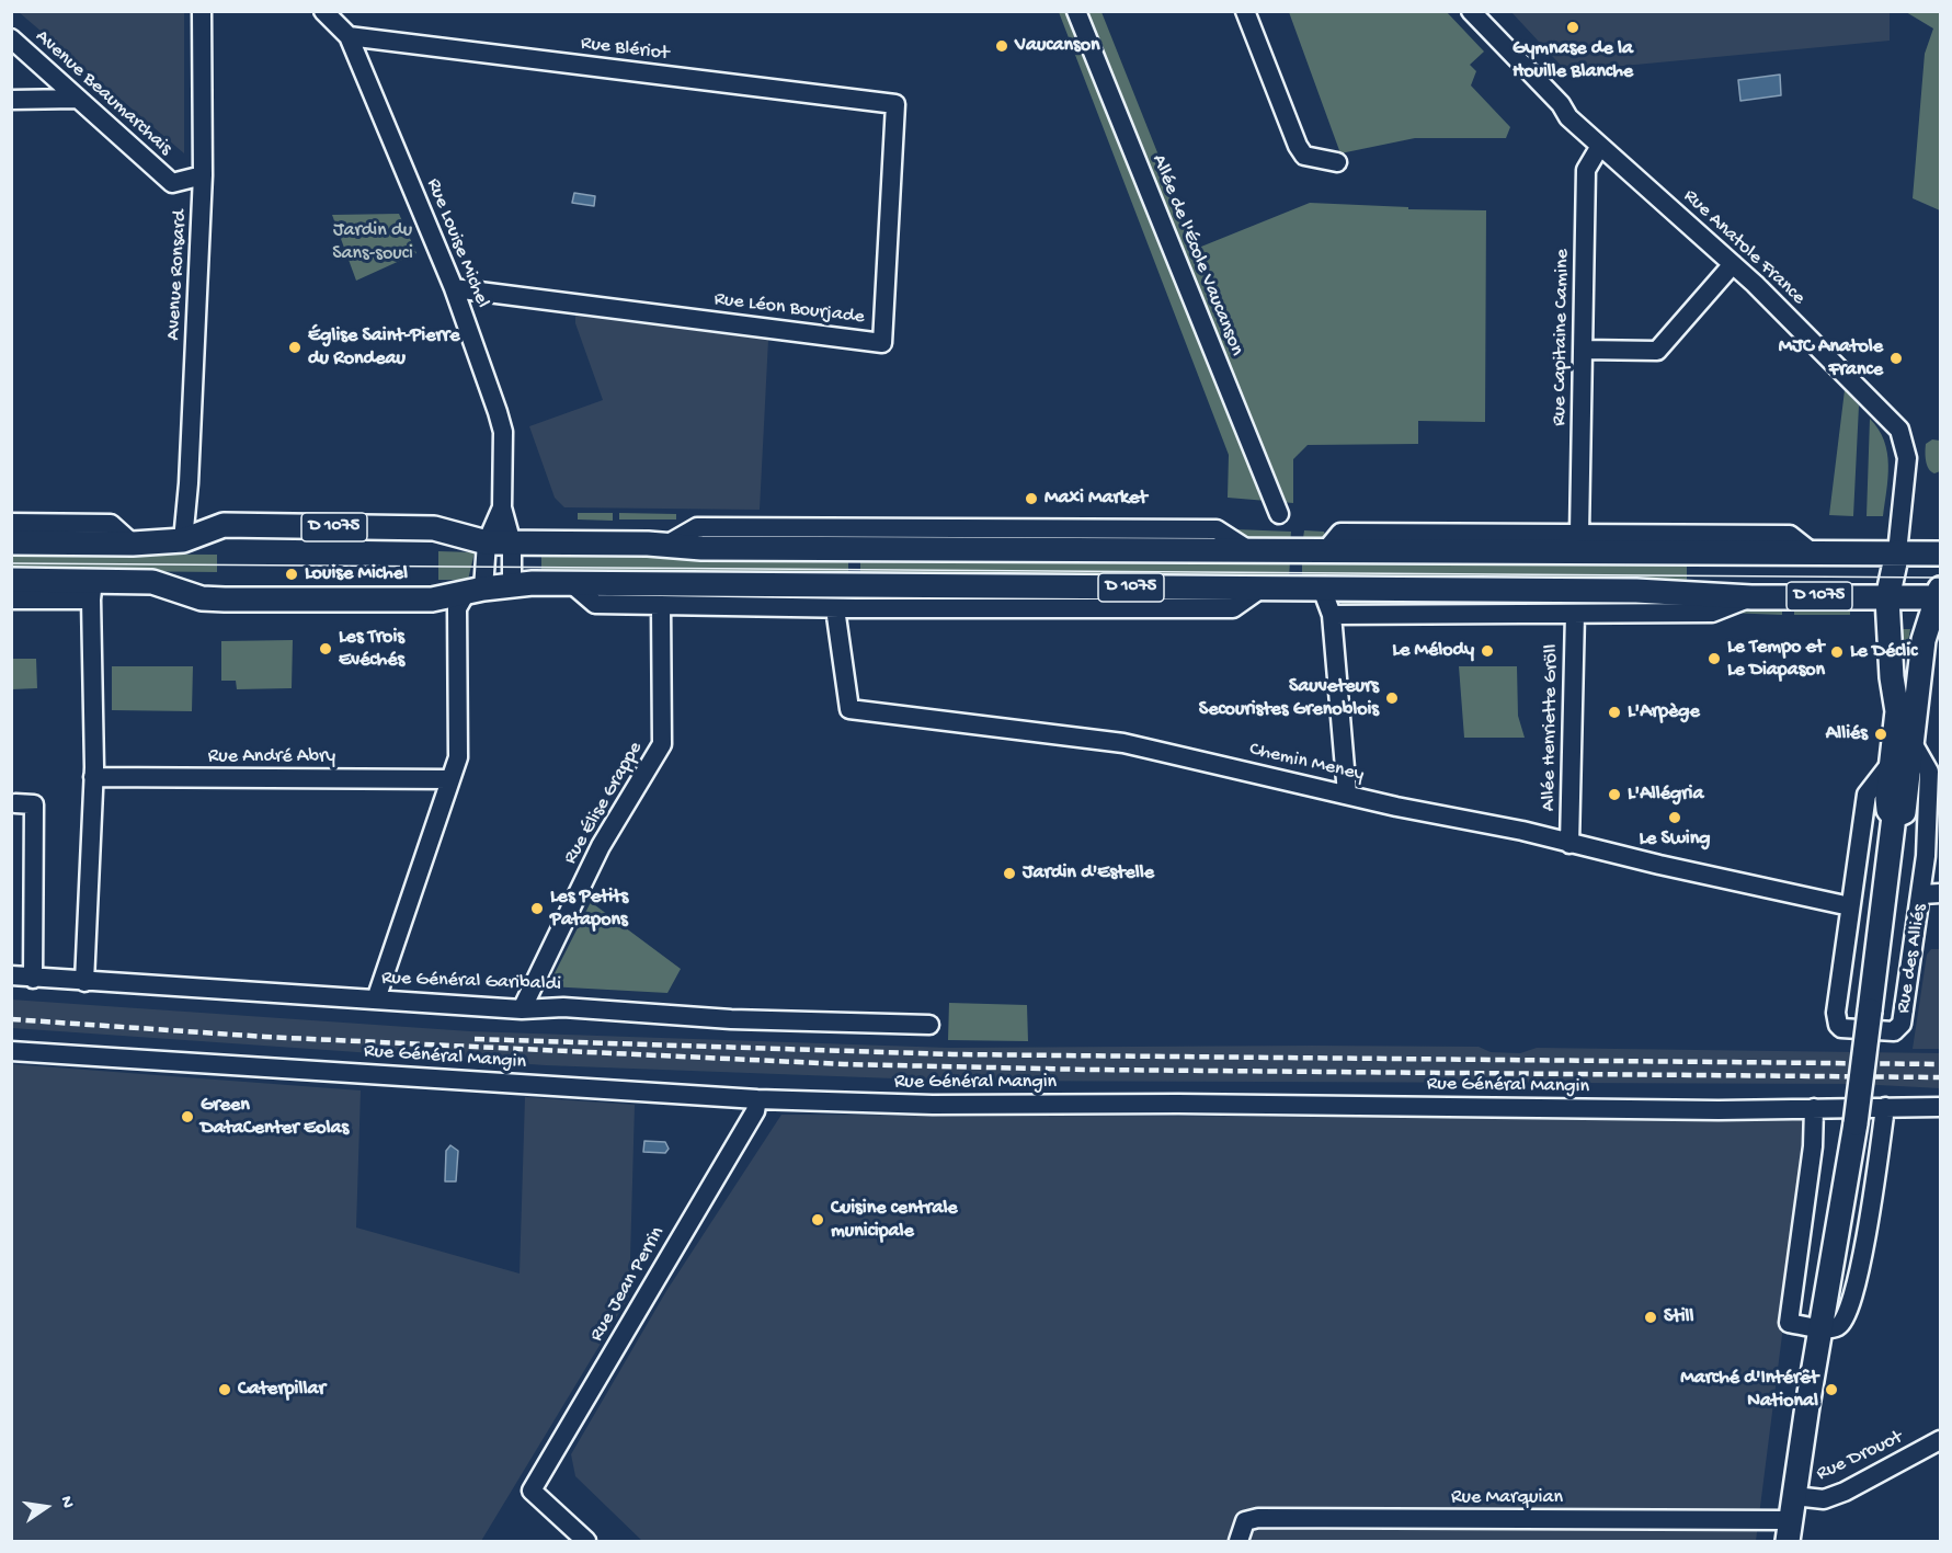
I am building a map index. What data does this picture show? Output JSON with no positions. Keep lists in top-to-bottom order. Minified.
{"streets":{"main road":["D 1075","Rue des Alliés"],"street":["Rue Blériot","Avenue Beaumarchais","Rue Louise Michel","Rue Anatole France","Allée de l'École Vaucanson","Avenue Ronsard","Rue Léon Bourjade","Rue Capitaine Camine","Allée Henriette Gröll","Rue André Abry","Chemin Meney","Rue Élise Grappe","Rue Général Garibaldi","Rue Général Mangin","Rue Jean Perrin","Rue Drouot","Rue Marquian"]},"crossings":[["Rue Blériot","Rue Louise Michel"],["Rue Blériot","Rue Léon Bourjade"],["Avenue Beaumarchais","Avenue Ronsard"],["Rue Louise Michel","Rue Léon Bourjade"],["Rue Louise Michel","D 1075"],["Rue Louise Michel","Rue André Abry"],["Rue Louise Michel","Rue Général Garibaldi"],["Rue Anatole France","Rue Capitaine Camine"],["Rue Anatole France","D 1075"],["Rue Anatole France","Rue des Alliés"],["Avenue Ronsard","D 1075"],["D 1075","Rue des Alliés"],["Allée Henriette Gröll","Chemin Meney"],["Chemin Meney","Rue des Alliés"],["Rue Élise Grappe","Rue Général Garibaldi"],["Rue des Alliés","Rue Drouot"],["Rue des Alliés","Rue Marquian"],["Rue Général Mangin","Rue Jean Perrin"]],"parks":["Jardin du Sans-souci"],"places":["Gymnase de la Houille Blanche","Vaucanson","Église Saint-Pierre du Rondeau","MJC Anatole France","Maxi Market","Louise Michel","Les Trois Evéchés","Le Mélody","Le Déclic","Le Tempo et Le Diapason","Sauveteurs Secouristes Grenoblois","L'Arpège","Alliés","L'Allégria","Le Swing","Jardin d'Estelle","Les Petits Patapons","Green DataCenter Eolas","Cuisine centrale municipale","Still","Caterpillar","Marché d'Intérêt National"],"north":"right"}
